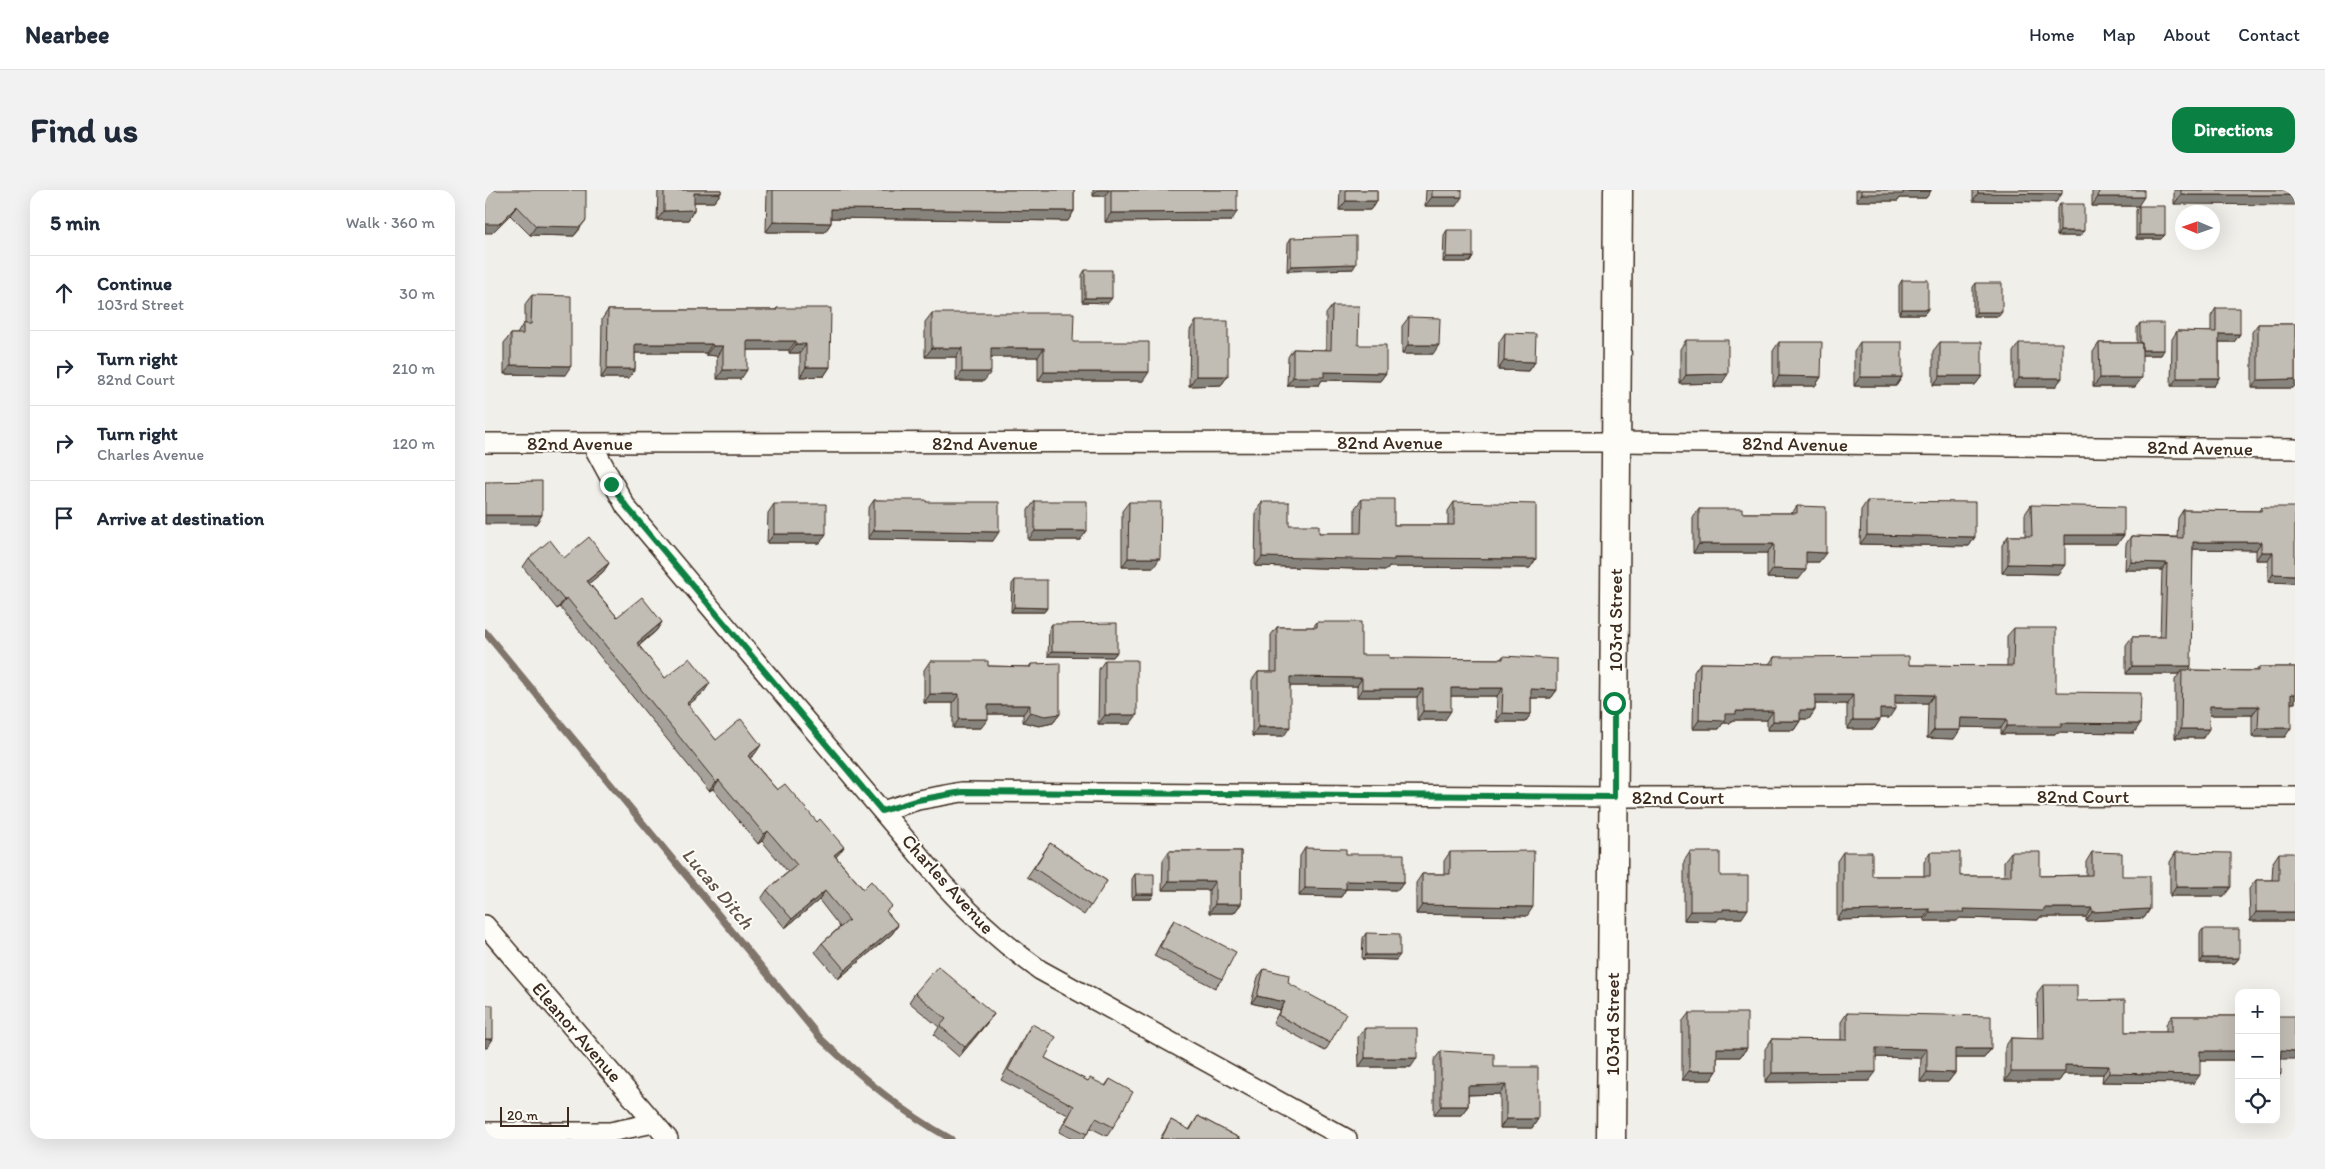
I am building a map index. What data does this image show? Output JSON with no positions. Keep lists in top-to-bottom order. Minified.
{"streets":{"street":["82nd Avenue","103rd Street","82nd Court","Charles Avenue","Eleanor Avenue"]},"crossings":[["82nd Avenue","103rd Street"],["82nd Avenue","Charles Avenue"],["103rd Street","82nd Court"],["82nd Court","Charles Avenue"]],"water":["Lucas Ditch"],"scale_bar":"20 m","north":"left","page":{"header":"Nearbee","nav":["Home","Map","About","Contact"],"buttons":"Directions","title":"Find us","heading":["5 min","Walk · 360 m"],"list":[["Continue","103rd Street","30 m"],["Turn right","82nd Court","210 m"],["Turn right","Charles Avenue","120 m"],"Arrive at destination"],"map_buttons":["+","−"],"scale":"20 m"}}
